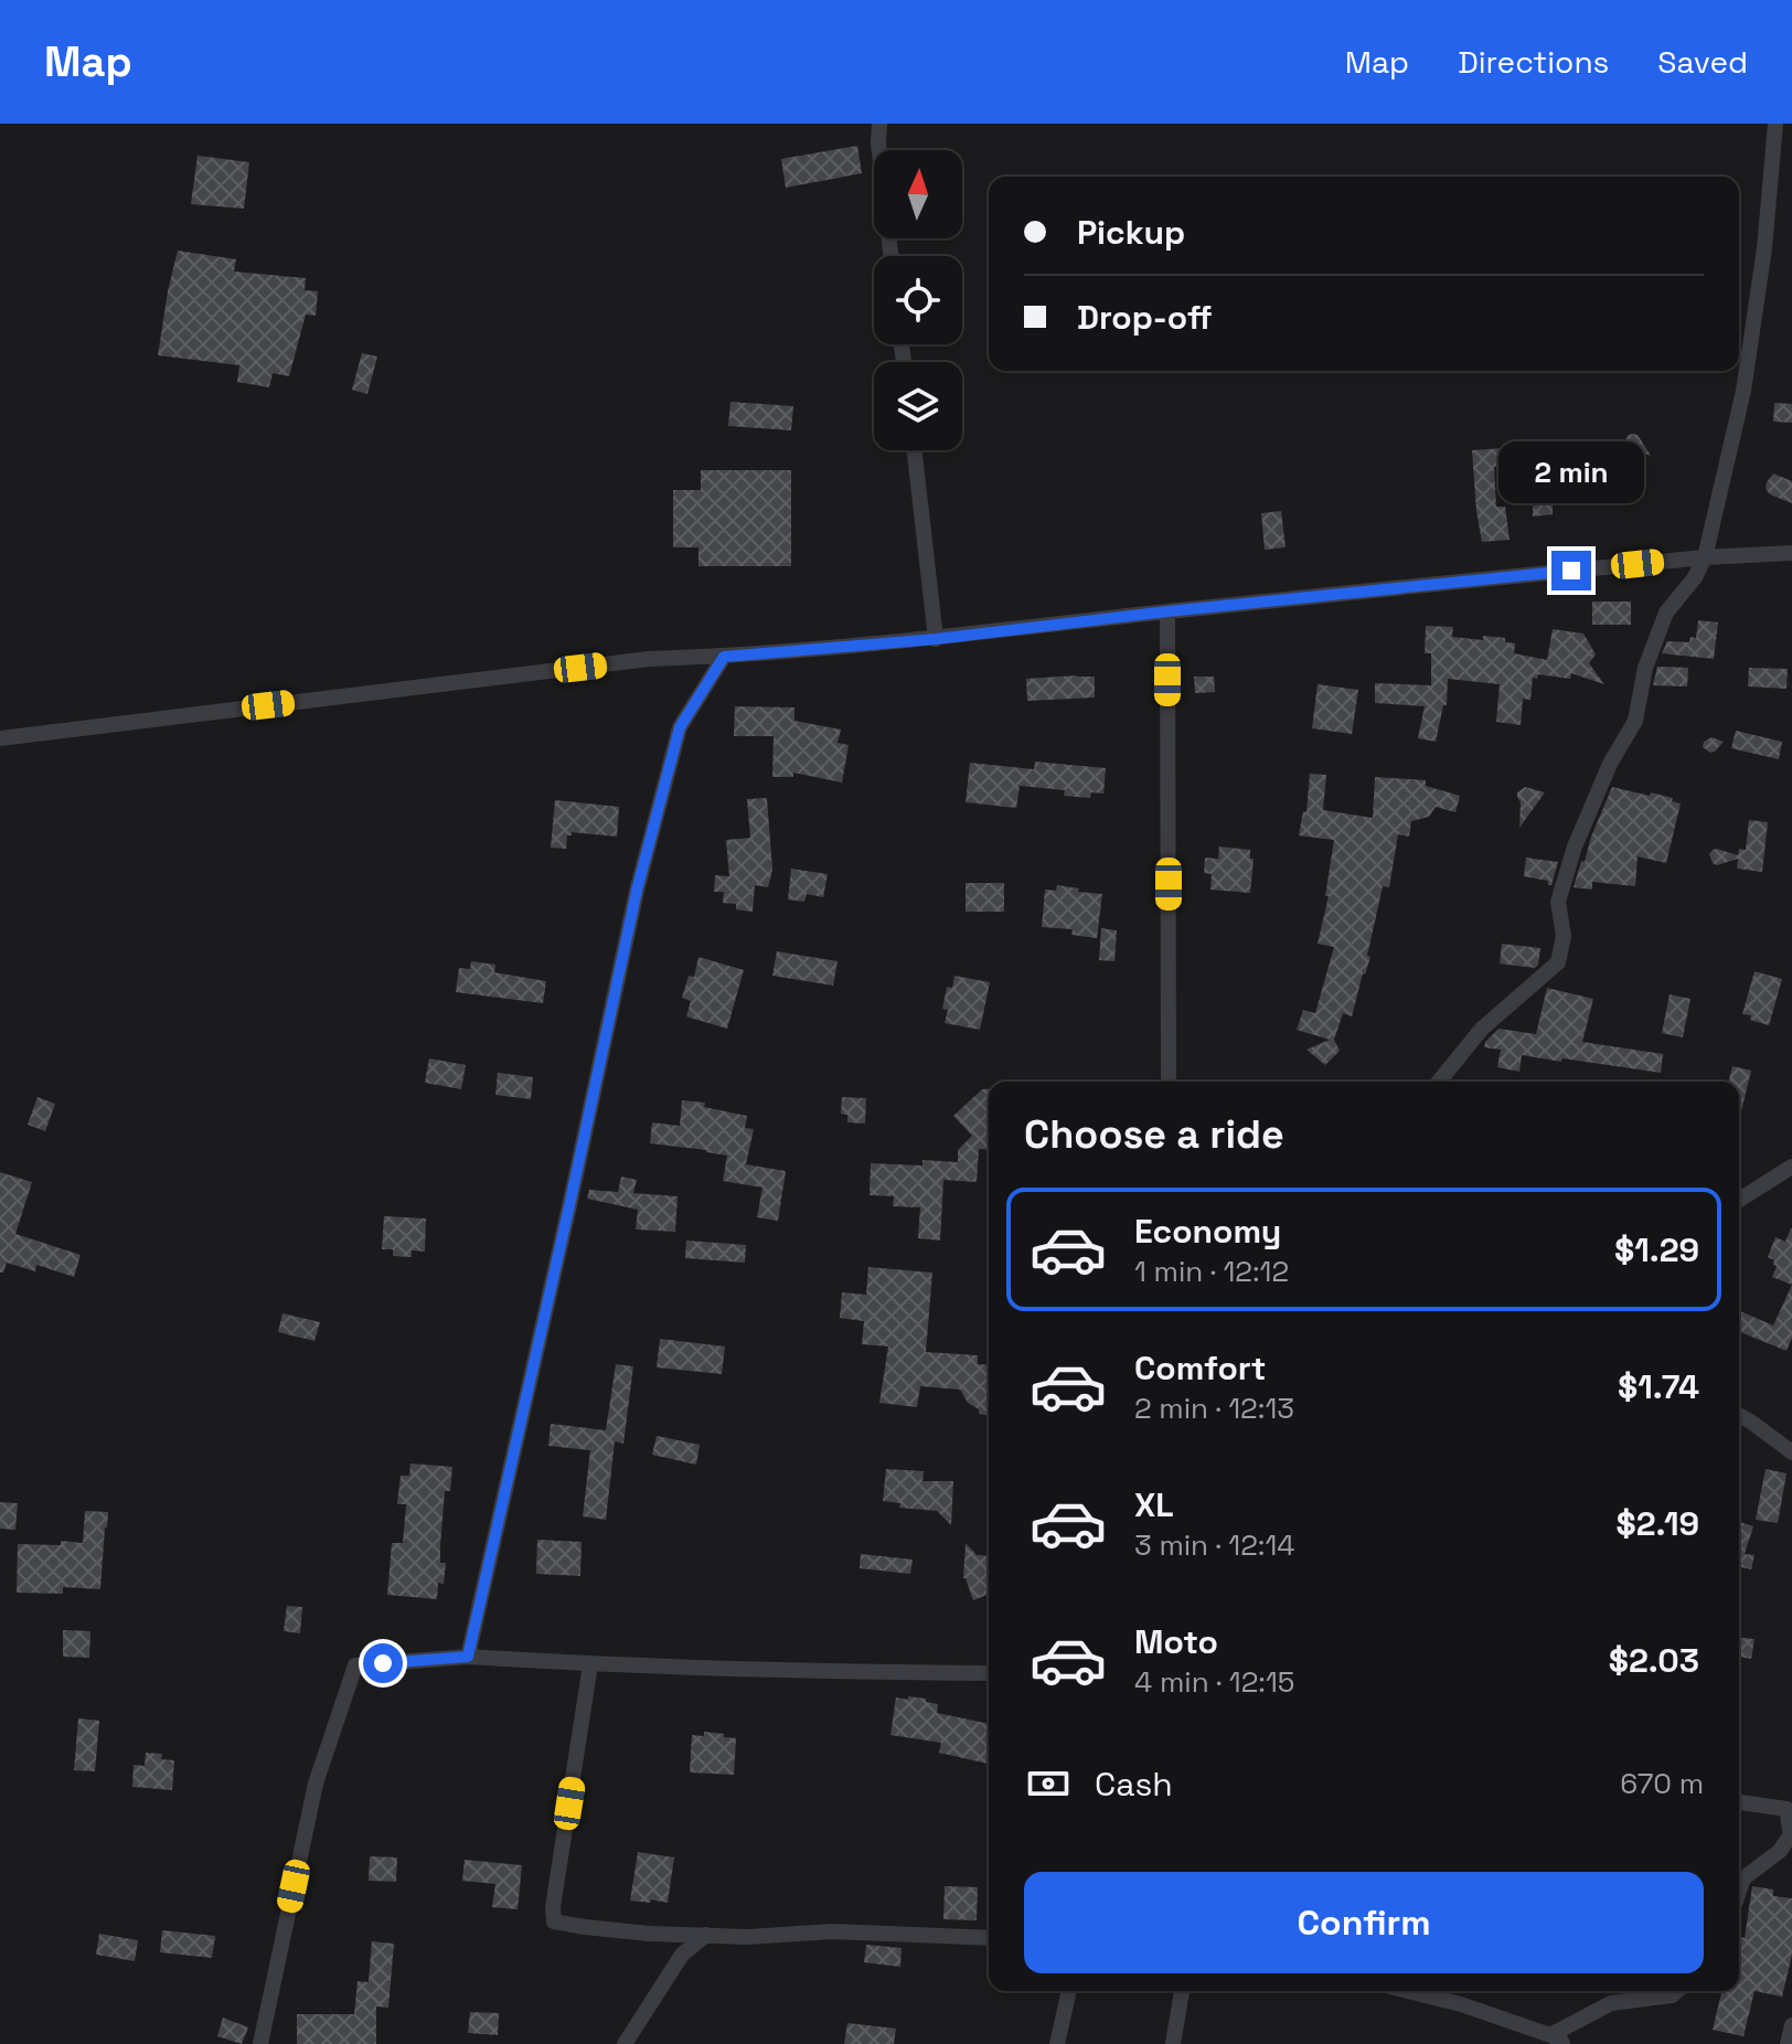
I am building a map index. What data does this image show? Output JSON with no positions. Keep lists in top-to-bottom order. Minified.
{"north":"top","page":{"header":"Map","nav":["Map","Directions","Saved"],"banner":["Pickup","Drop-off"],"bubble":"2 min","heading":"Choose a ride","list":[{"name":"Economy","note":"1 min · 12:12","value":"$1.29"},{"name":"Comfort","note":"2 min · 12:13","value":"$1.74"},{"name":"XL","note":"3 min · 12:14","value":"$2.19"},{"name":"Moto","note":"4 min · 12:15","value":"$2.03"}],"pay":["Cash","670 m"],"buttons":"Confirm"}}
